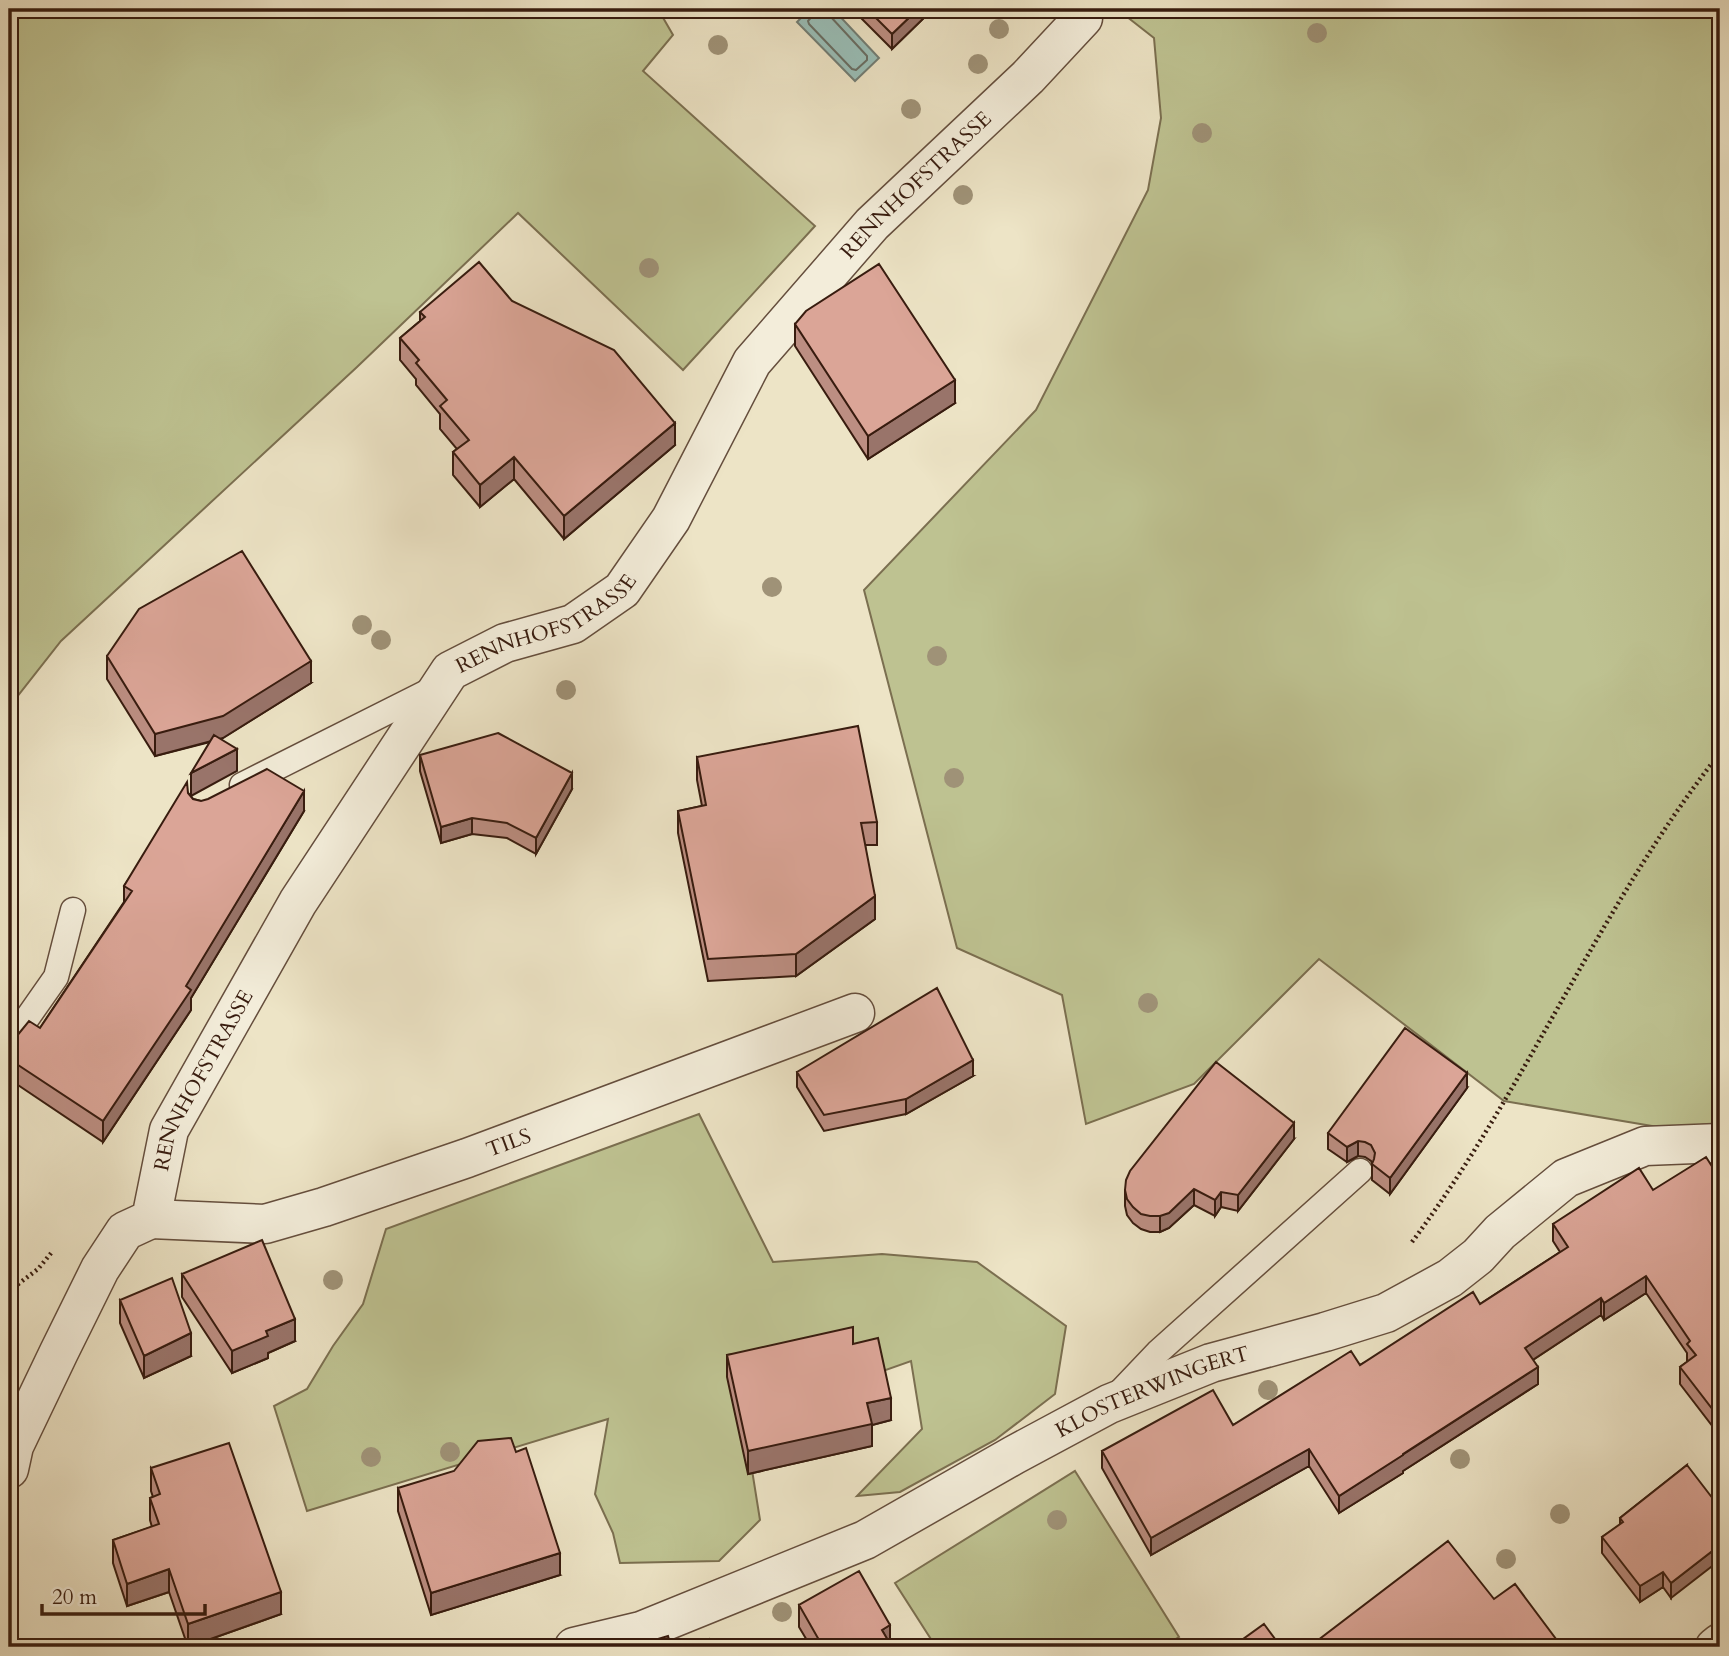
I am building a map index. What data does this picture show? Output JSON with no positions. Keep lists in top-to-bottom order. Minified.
{"streets":{"street":["RENNHOFSTRASSE","TILS","KLOSTERWINGERT"]},"crossings":[["RENNHOFSTRASSE","TILS"]],"scale_bar":"20 m"}
